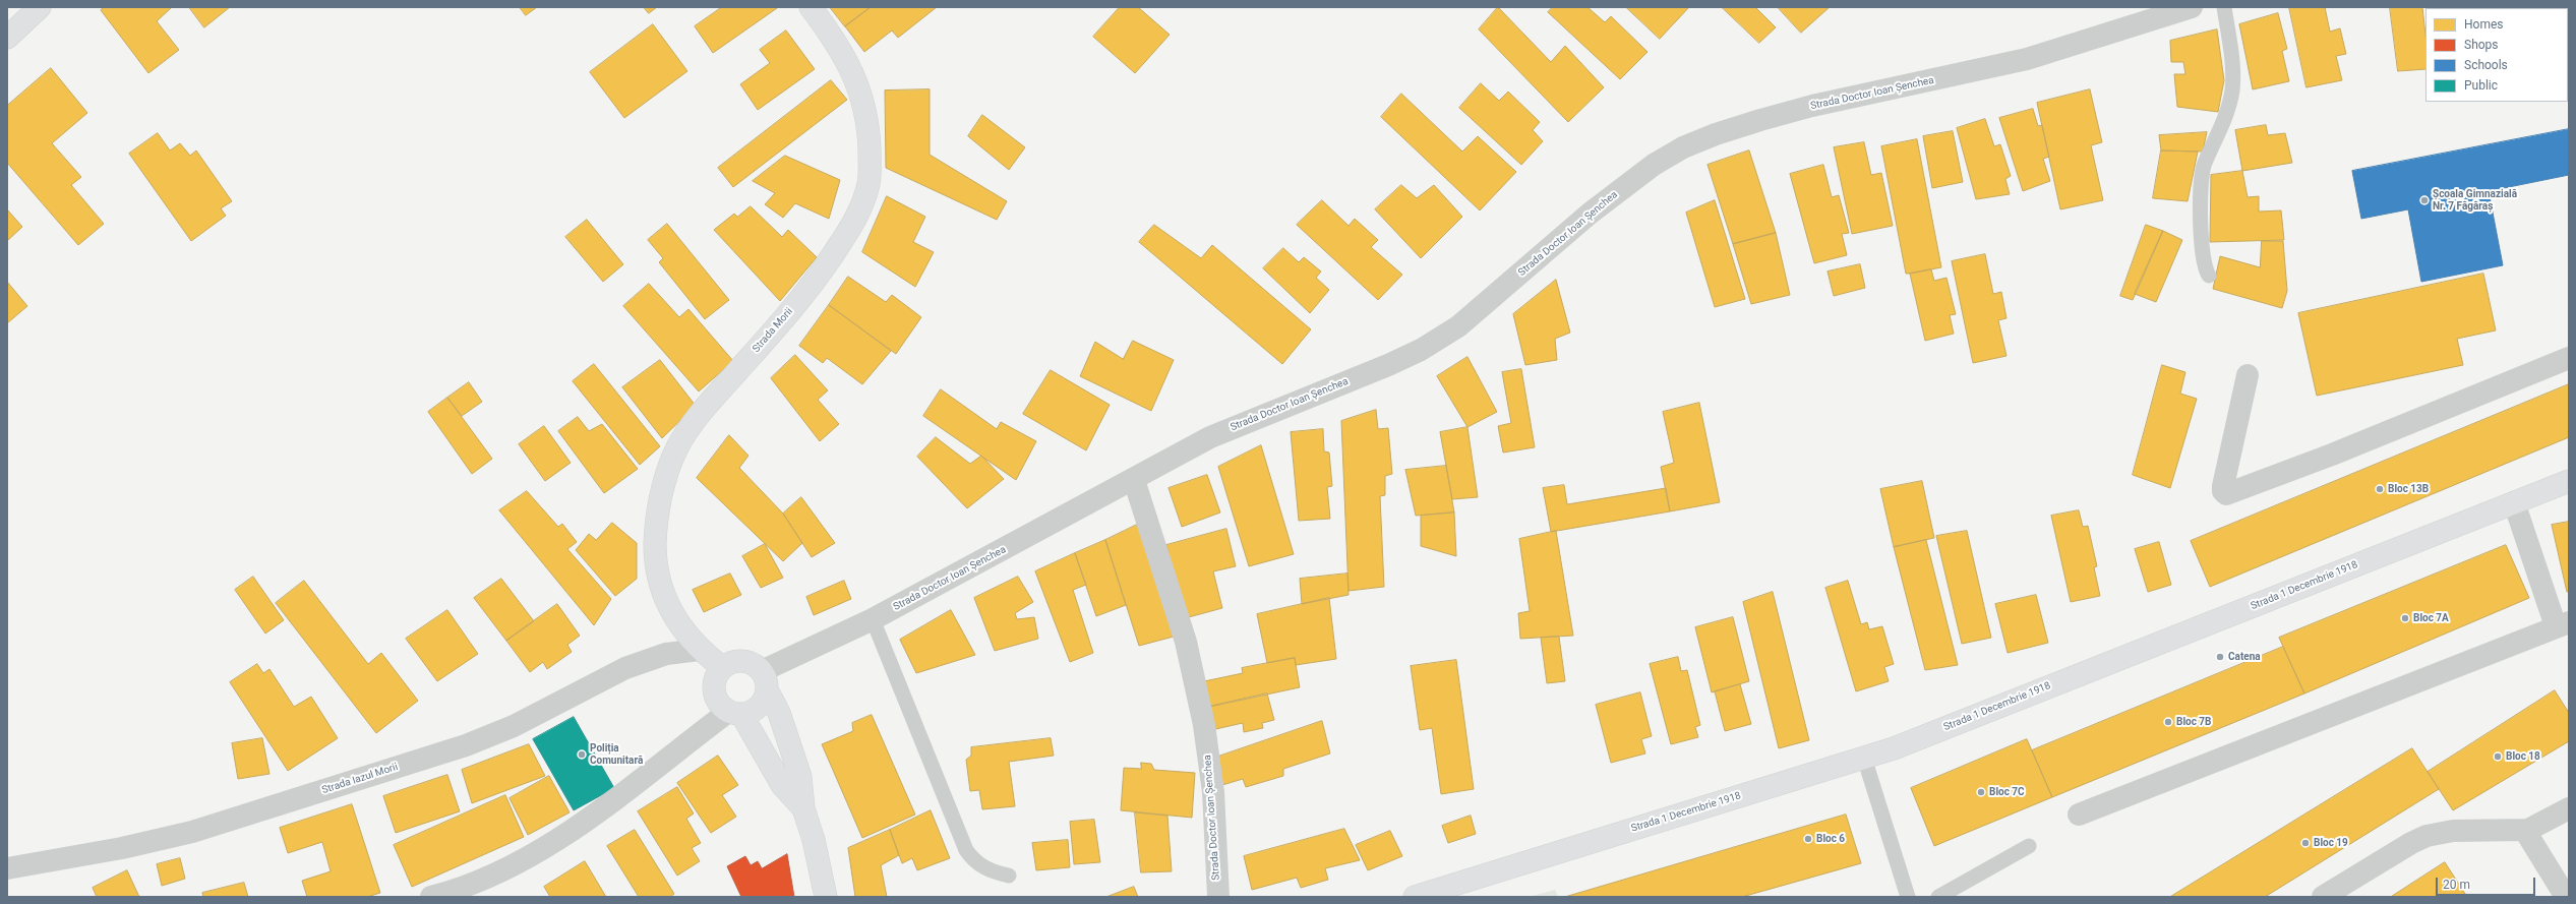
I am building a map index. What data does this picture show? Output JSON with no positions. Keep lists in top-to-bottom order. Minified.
{"streets":{"street":["Strada Doctor Ioan Șenchea","Strada Morii","Strada 1 Decembrie 1918","Strada Iazul Morii"]},"crossings":[["Strada Doctor Ioan Șenchea","Strada Morii"],["Strada Morii","Strada Iazul Morii"]],"places":["Școala Gimnazială Nr. 7 Făgăraș","Bloc 13B","Bloc 7A","Catena","Bloc 7B","Poliția Comunitară","Bloc 18","Bloc 7C","Bloc 6","Bloc 19"],"legend":["Homes","Shops","Schools","Public"],"scale_bar":"20 m"}
